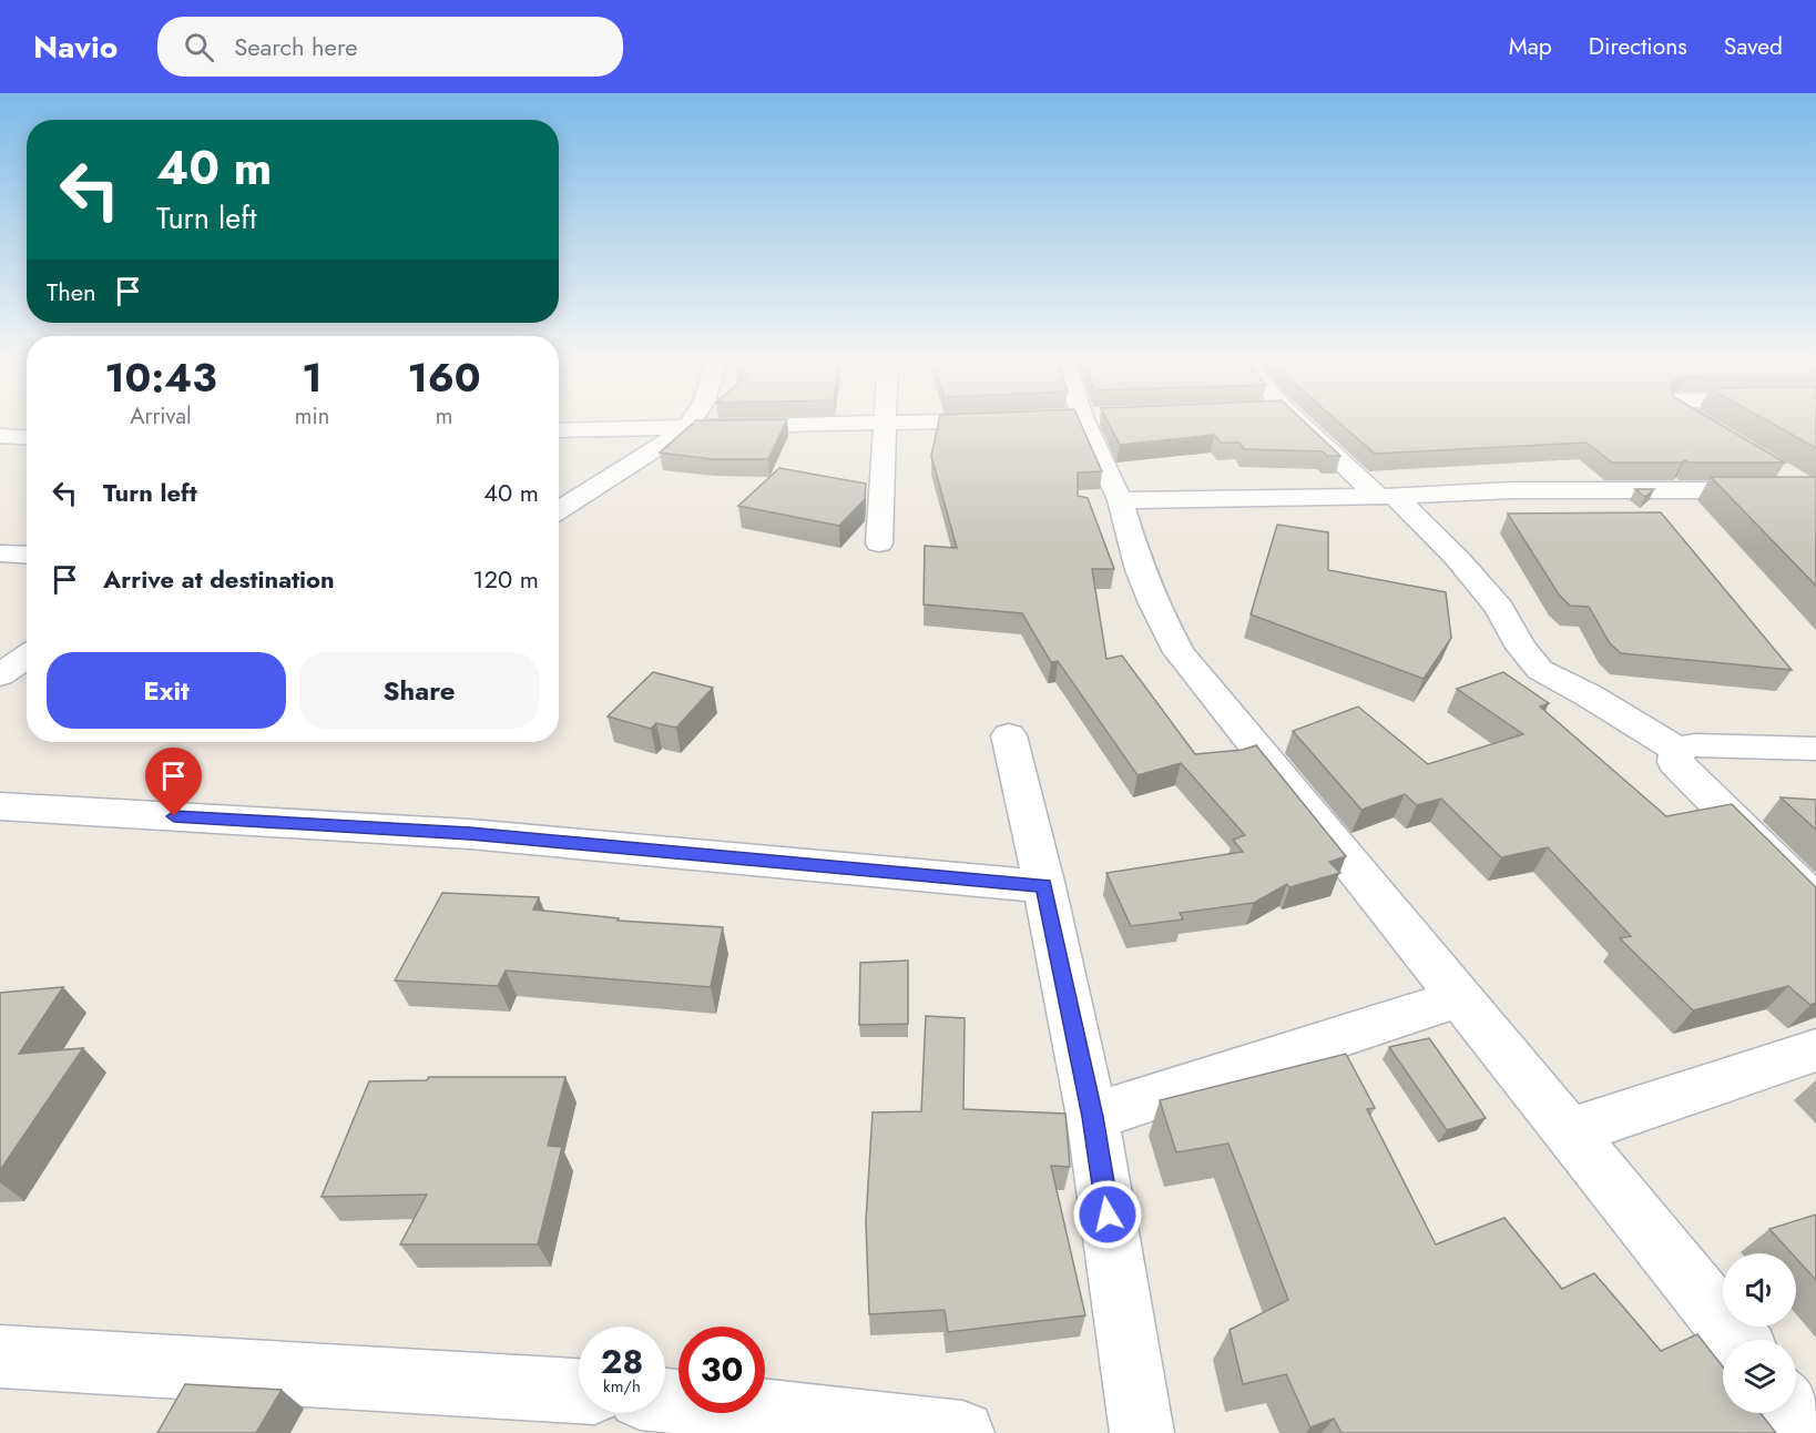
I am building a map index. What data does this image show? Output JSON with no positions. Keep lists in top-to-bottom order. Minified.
{"page":{"header":"Navio","search":"Search here","nav":["Map","Directions","Saved"],"turn":["40 m","Turn left"],"then":"Then","eta":["10:43","Arrival","1","min","160","m"],"list":[{"name":"Turn left","value":"40 m"},{"name":"Arrive at destination","value":"120 m"}],"buttons":["Exit","Share"],"speed":"28 km/h","limit":"30"}}
